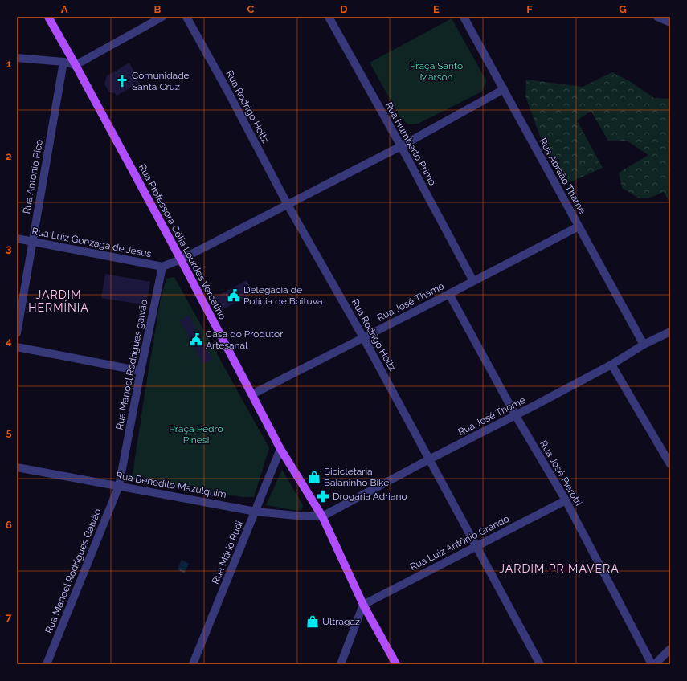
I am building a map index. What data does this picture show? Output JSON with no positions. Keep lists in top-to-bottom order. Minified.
{"streets":{"main road":["Rua Professora Célia Lourdes Vercelino"],"street":["Rua Rodrigo Holtz","Rua Humberto Primo","Rua Abraão Thame","Rua Antonio Pico","Rua Luiz Gonzaga de Jesus","Rua José Thame","Rua Manoel Rodrigues galvão","Rua José Thome","Rua José Pierotti","Rua Benedito Mazulquim","Rua Luiz Antônio Grando","Rua Mário Rudi","Rua Manoel Rodrigues Galvão"]},"crossings":[["Rua Rodrigo Holtz","Rua José Thame"],["Rua Rodrigo Holtz","Rua José Thome"],["Rua Rodrigo Holtz","Rua Luiz Antônio Grando"],["Rua Humberto Primo","Rua José Thame"],["Rua Abraão Thame","Rua José Thame"],["Rua Abraão Thame","Rua José Thome"],["Rua Antonio Pico","Rua Luiz Gonzaga de Jesus"],["Rua Professora Célia Lourdes Vercelino","Rua José Thame"],["Rua Professora Célia Lourdes Vercelino","Rua José Thome"],["Rua Professora Célia Lourdes Vercelino","Rua Benedito Mazulquim"],["Rua Professora Célia Lourdes Vercelino","Rua Luiz Antônio Grando"],["Rua Professora Célia Lourdes Vercelino","Rua Mário Rudi"],["Rua Luiz Gonzaga de Jesus","Rua Manoel Rodrigues galvão"],["Rua José Thame","Rua José Pierotti"],["Rua Manoel Rodrigues galvão","Rua Benedito Mazulquim"],["Rua Manoel Rodrigues galvão","Rua Manoel Rodrigues Galvão"],["Rua José Thome","Rua José Pierotti"],["Rua José Thome","Rua Benedito Mazulquim"],["Rua José Pierotti","Rua Luiz Antônio Grando"],["Rua Benedito Mazulquim","Rua Mário Rudi"],["Rua Benedito Mazulquim","Rua Manoel Rodrigues Galvão"]],"districts":["JARDIM HERMÍNIA","JARDIM PRIMAVERA"],"parks":["Praça Santo Marson","Praça Pedro Pinesi"],"places":{"church":["Comunidade Santa Cruz"],"public building":["Delegacia de Polícia de Boituva","Casa do Produtor Artesanal"],"shop":["Bicicletaria Baianinho Bike","Ultragaz"],"pharmacy":["Drogaria Adriano"]},"grid":{"columns":["A","B","C","D","E","F","G"],"rows":["1","2","3","4","5","6","7"]}}
